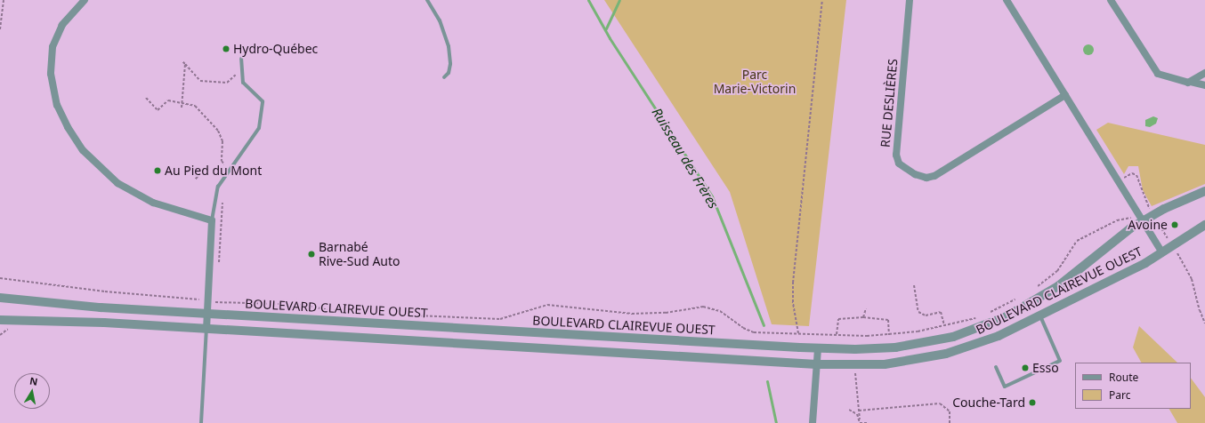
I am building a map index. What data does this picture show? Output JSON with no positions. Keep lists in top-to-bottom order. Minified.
{"streets":{"street":["RUE DESLIÈRES","BOULEVARD CLAIREVUE OUEST"]},"water":["Ruisseau des Frères"],"parks":["Parc Marie-Victorin"],"places":["Hydro-Québec","Au Pied du Mont","Avoine","Barnabé Rive-Sud Auto","Esso","Couche-Tard"],"legend":["Route","Parc"],"north":"top"}
